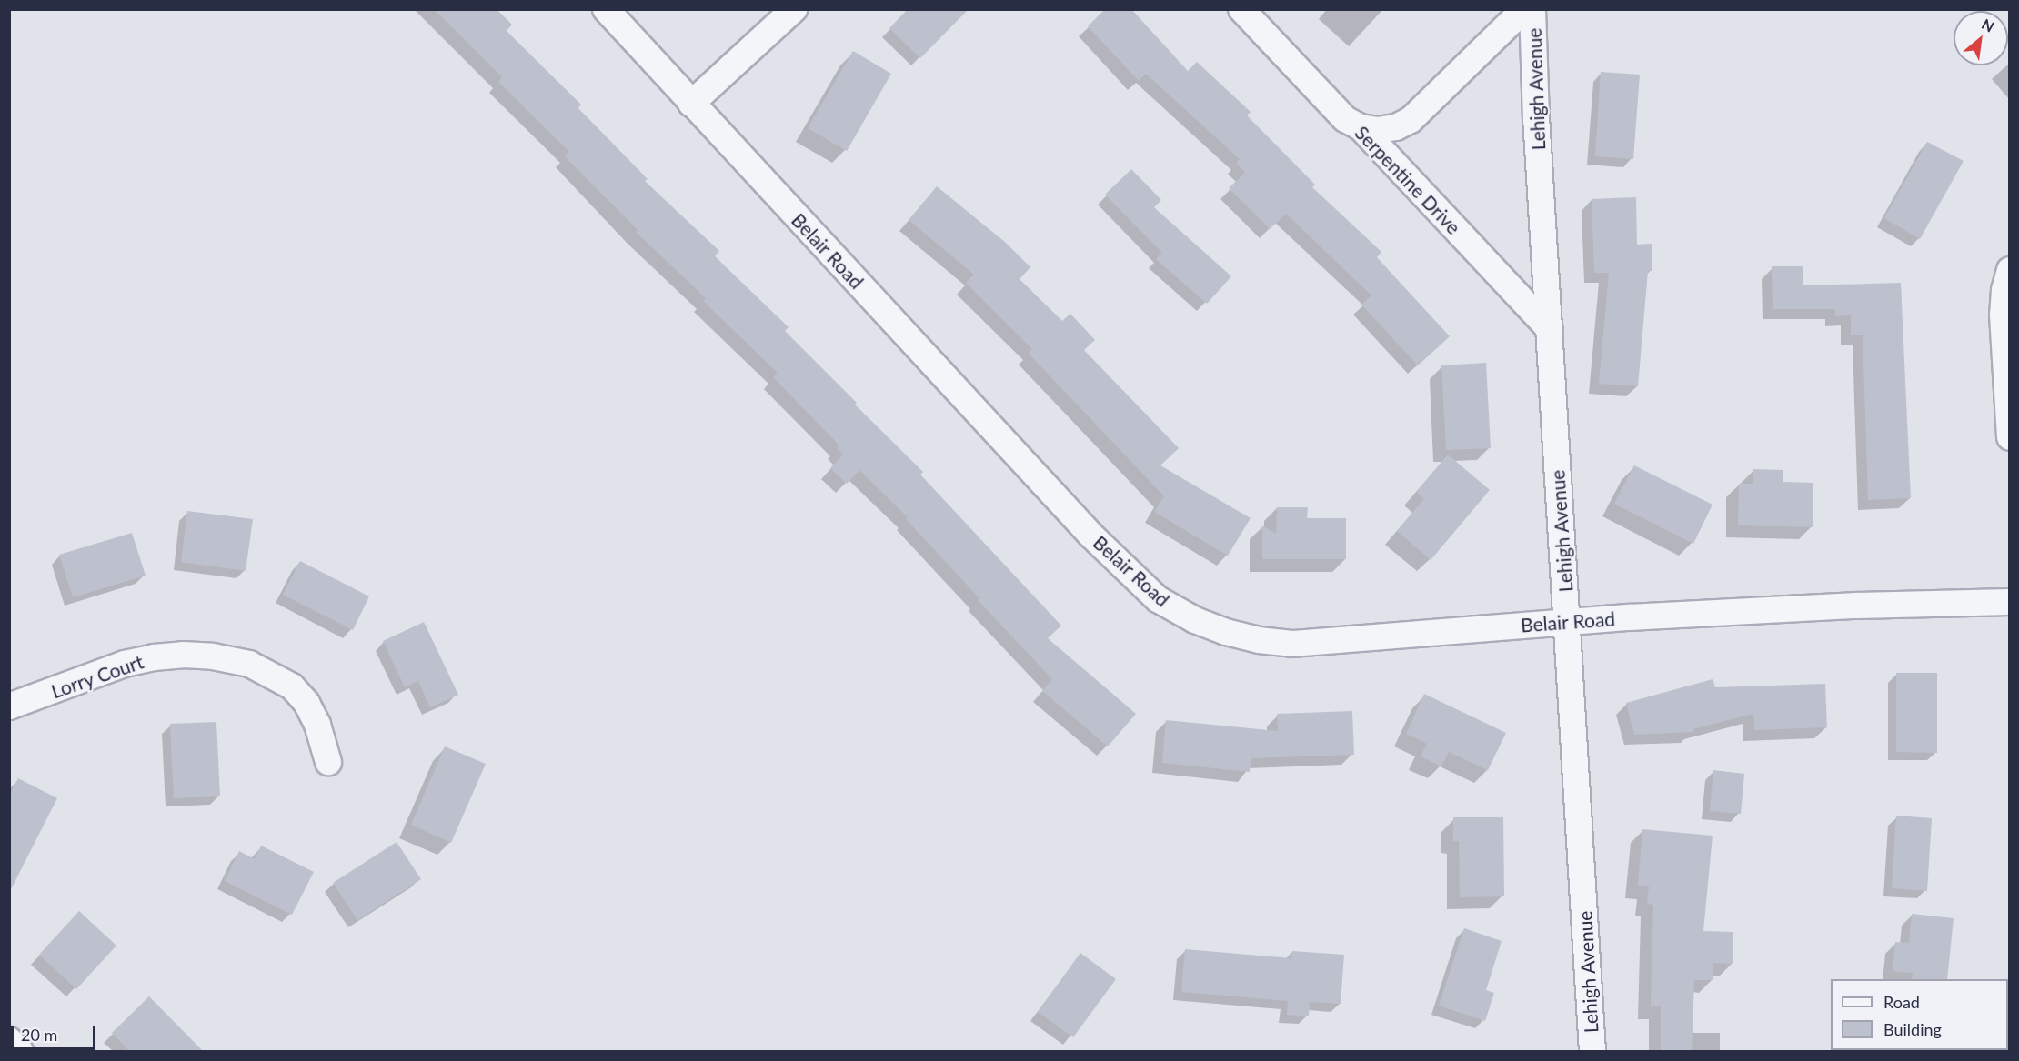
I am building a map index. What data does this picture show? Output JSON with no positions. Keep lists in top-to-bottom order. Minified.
{"streets":{"street":["Lehigh Avenue","Serpentine Drive","Belair Road","Lorry Court"]},"crossings":[["Lehigh Avenue","Serpentine Drive"],["Lehigh Avenue","Belair Road"]],"legend":["Road","Building"],"scale_bar":"20 m","north":"top right"}
